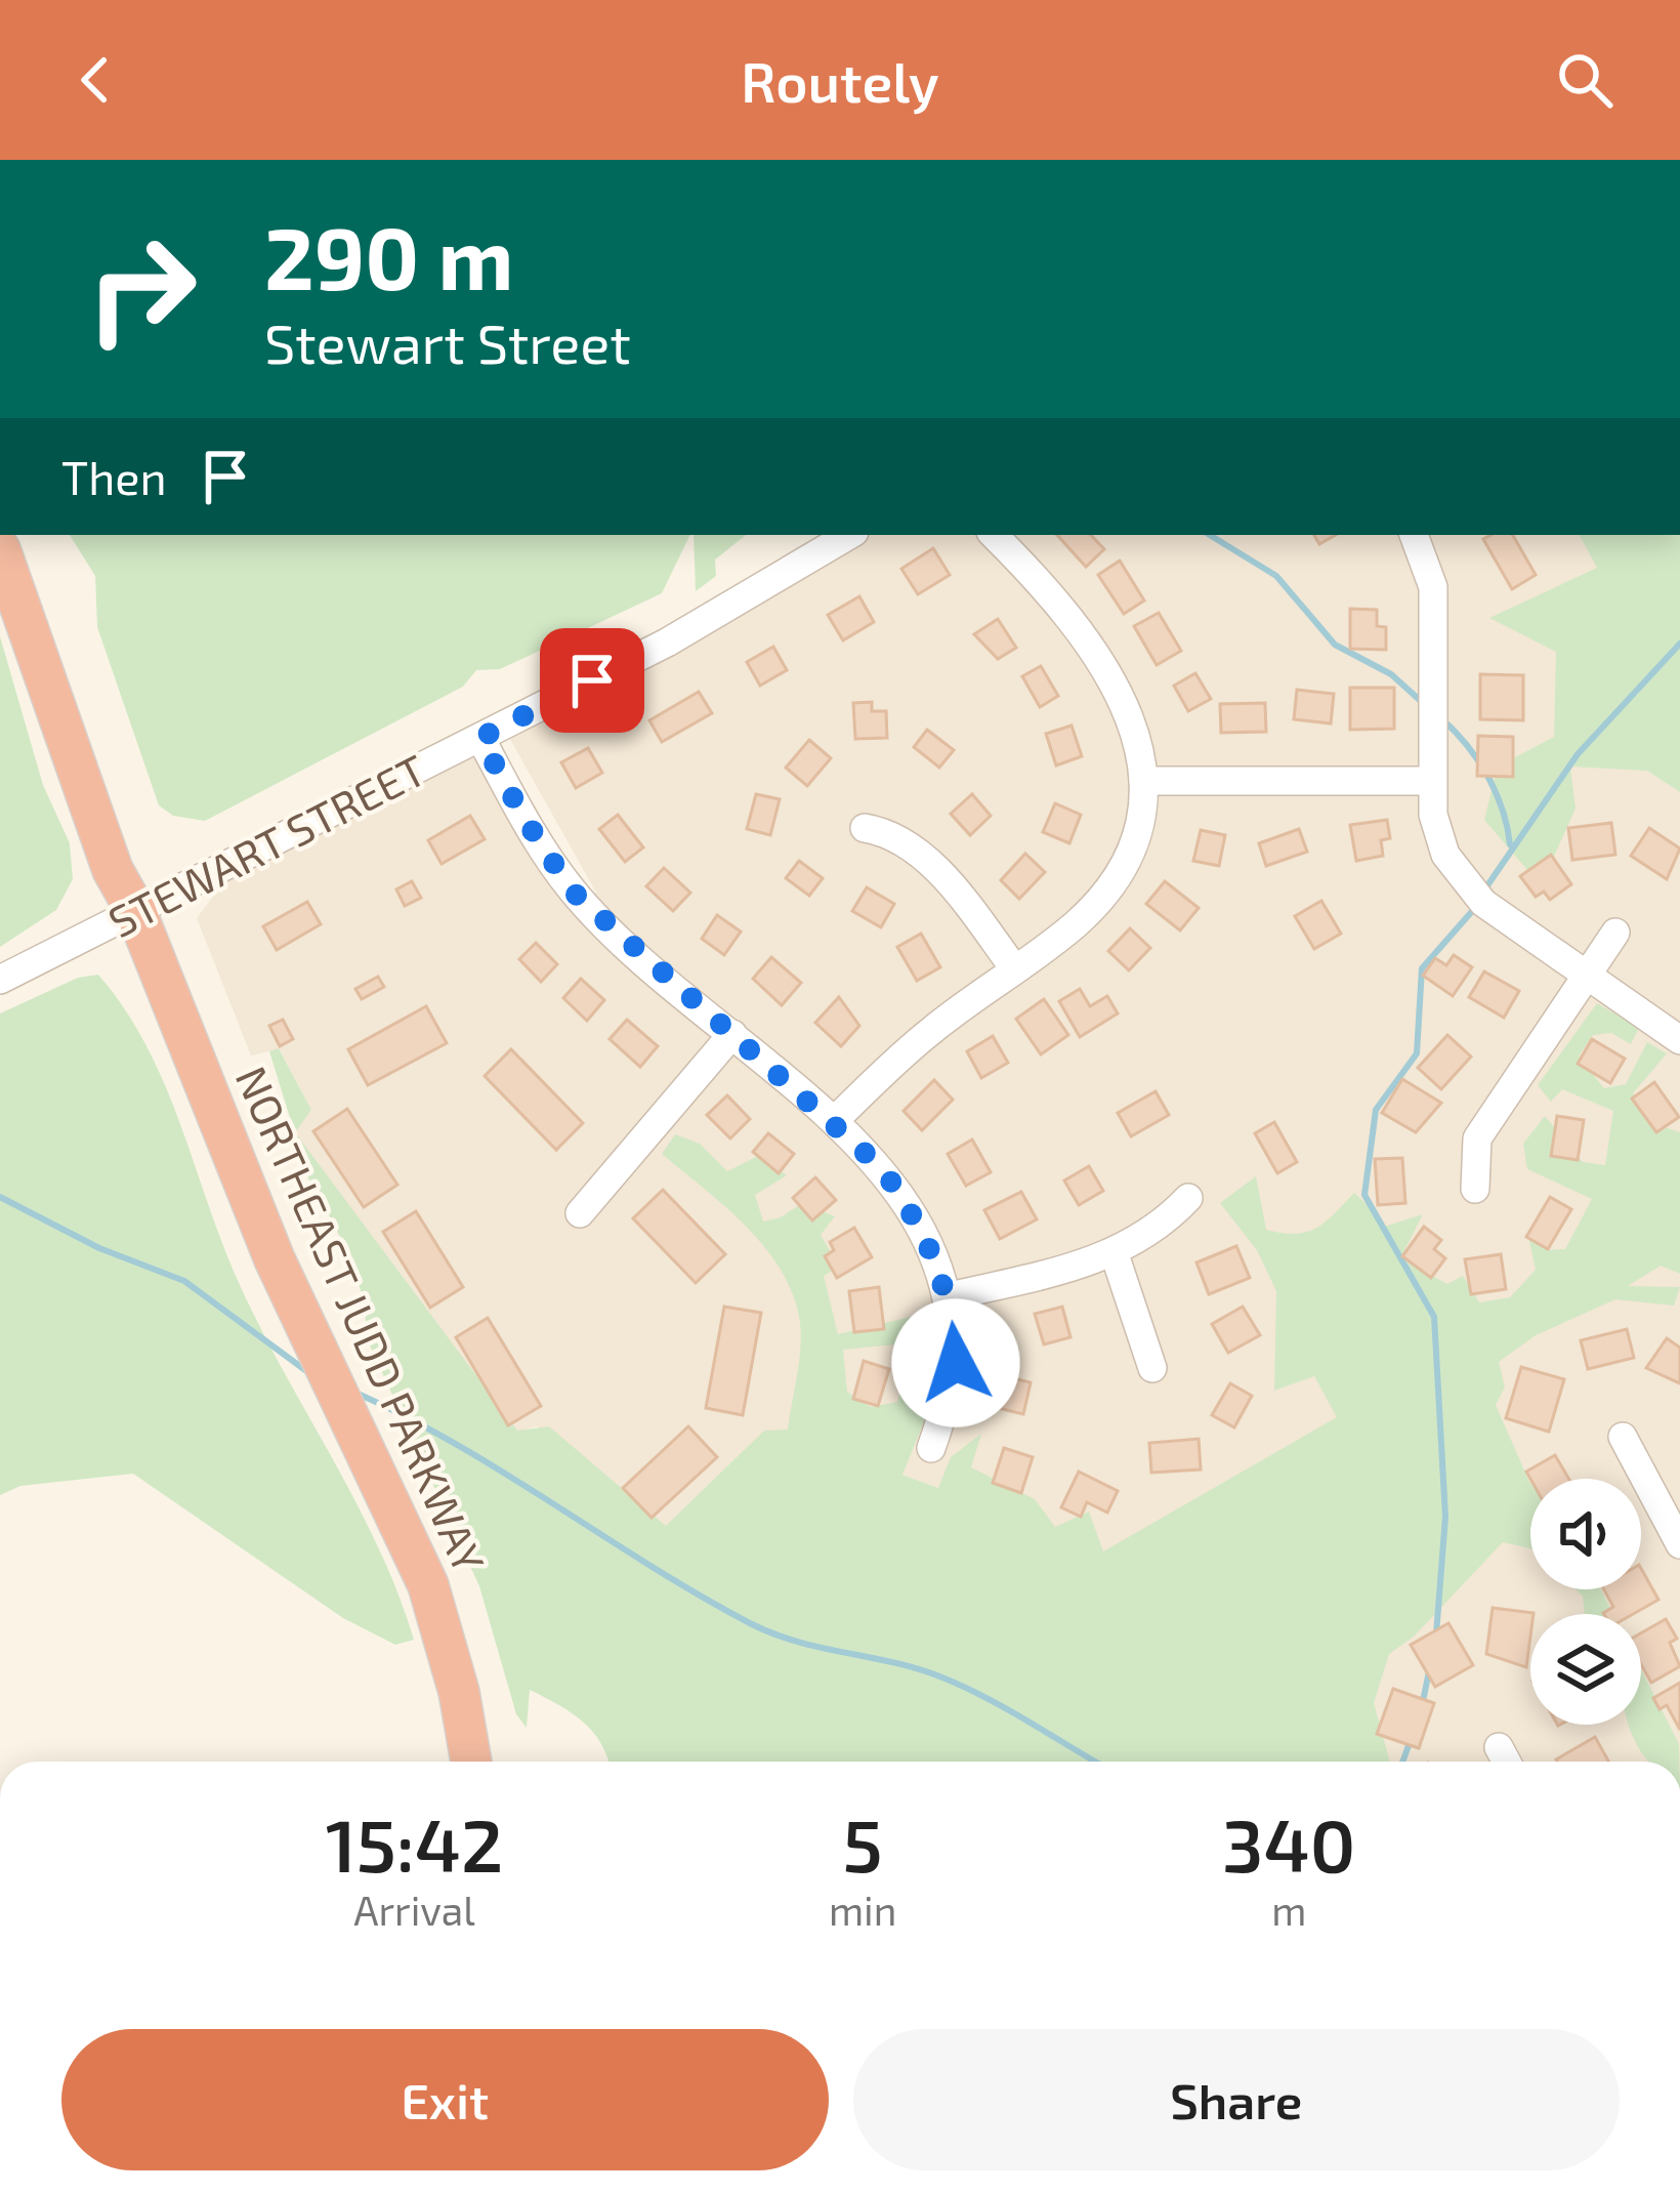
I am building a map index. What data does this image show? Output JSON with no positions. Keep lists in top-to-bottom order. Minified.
{"streets":{"highway":["NORTHEAST JUDD PARKWAY"],"street":["STEWART STREET"]},"crossings":[["STEWART STREET","NORTHEAST JUDD PARKWAY"]],"page":{"header":"Routely","turn":["290 m","Stewart Street"],"then":"Then","eta":["15:42","Arrival","5","min","340","m"],"buttons":["Exit","Share"]}}
